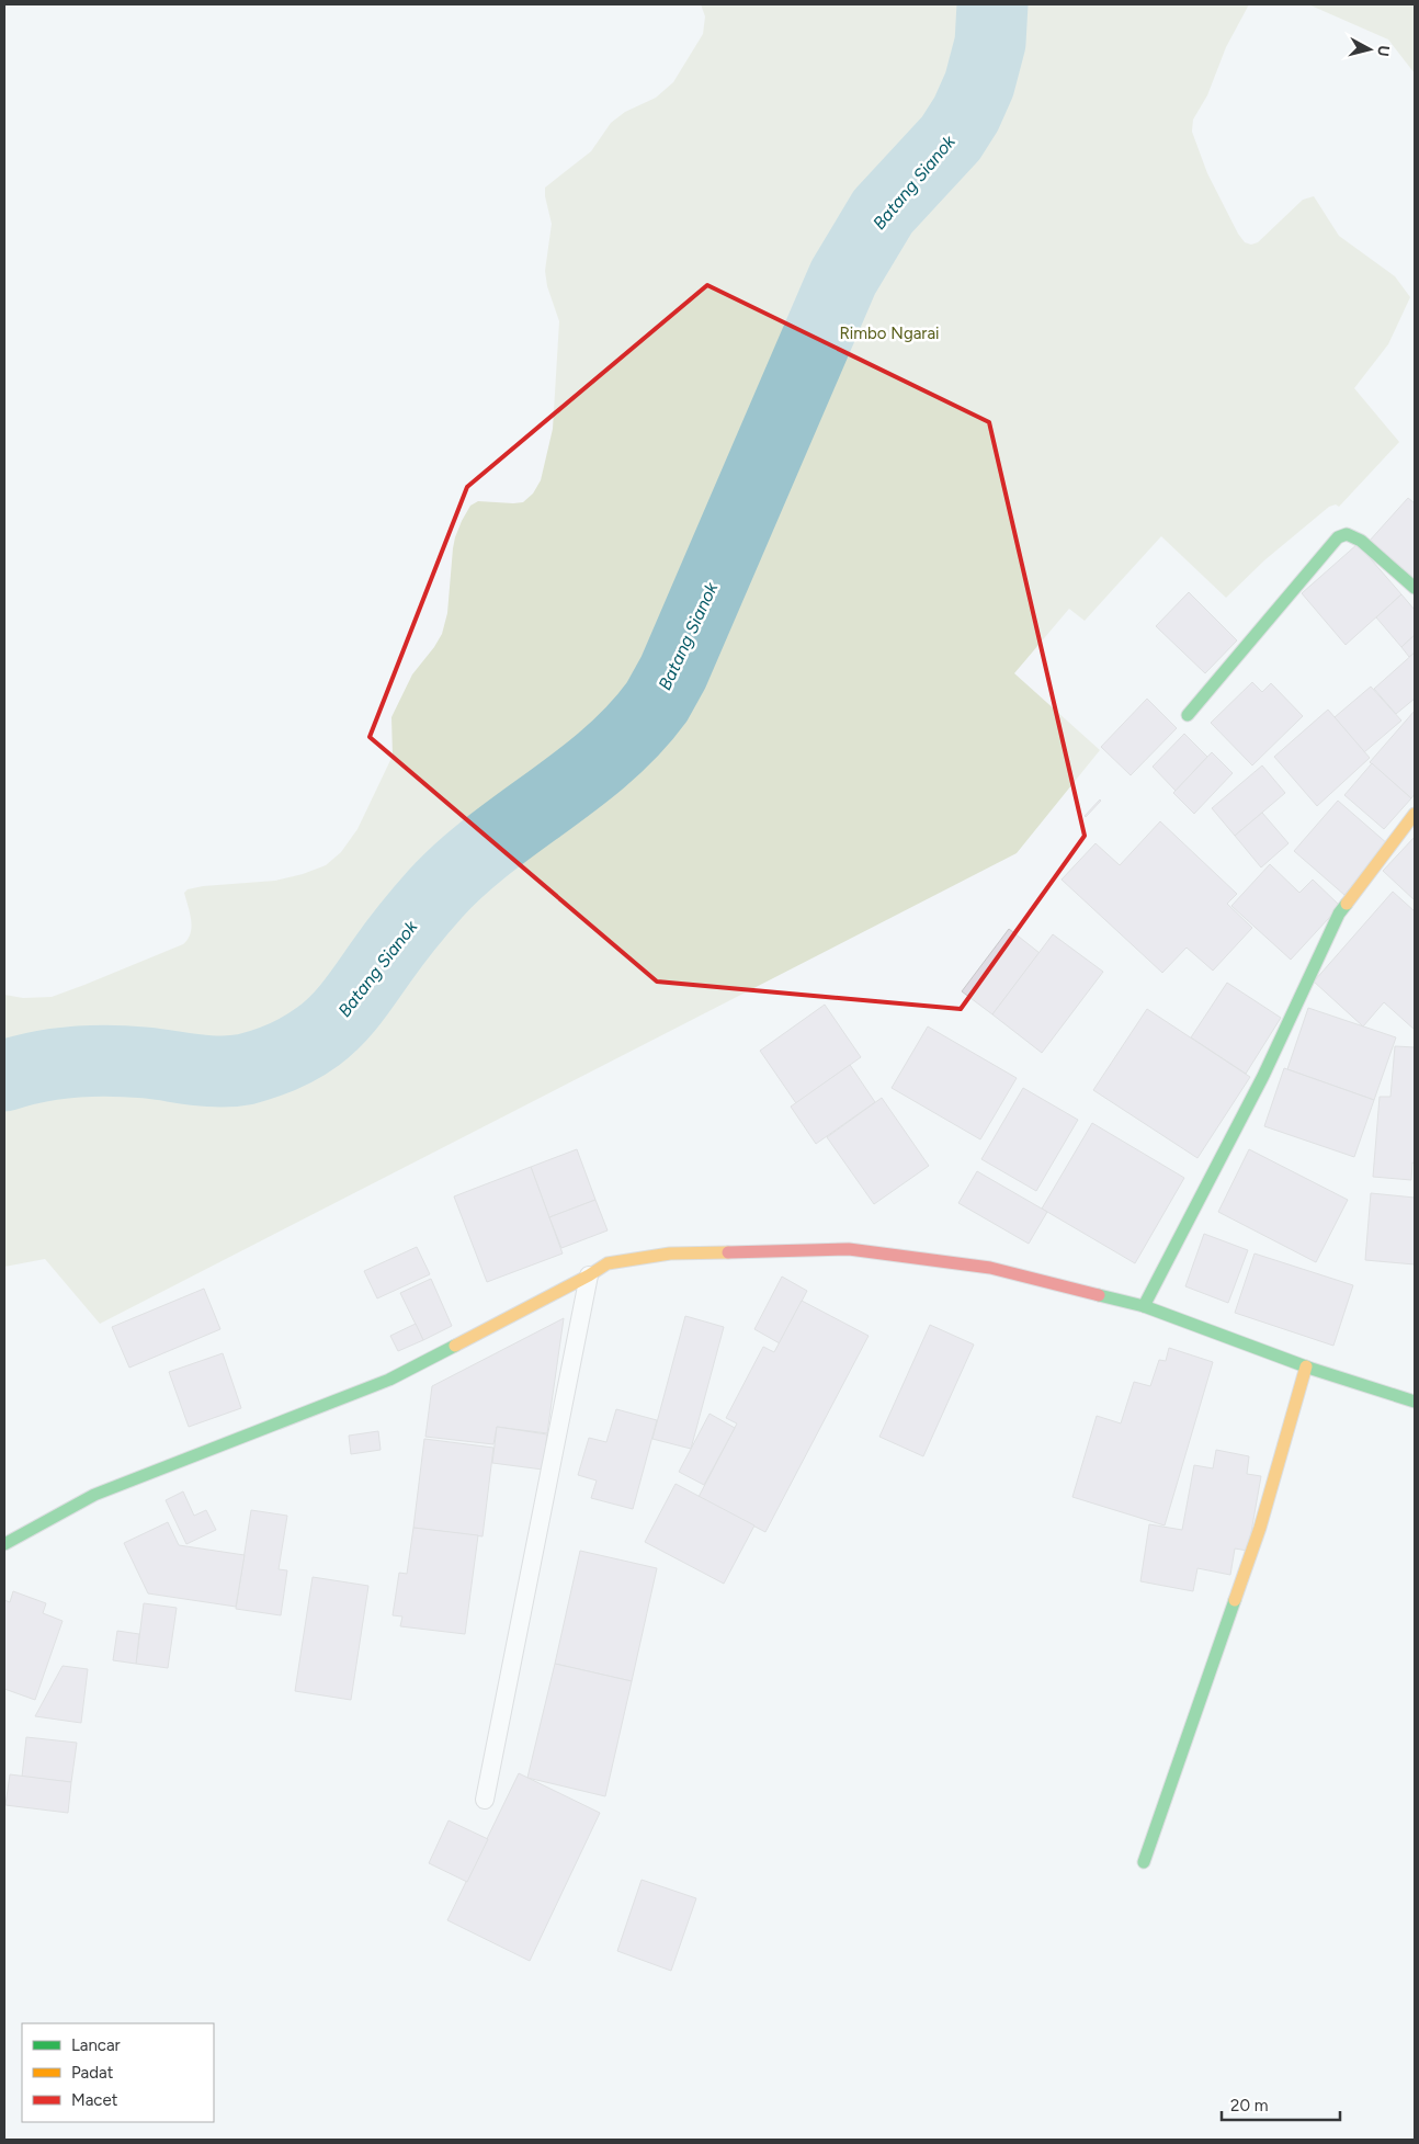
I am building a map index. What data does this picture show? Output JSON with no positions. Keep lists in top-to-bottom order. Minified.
{"water":["Batang Sianok"],"parks":["Rimbo Ngarai"],"legend":["Lancar","Padat","Macet"],"scale_bar":"20 m","north":"right"}
